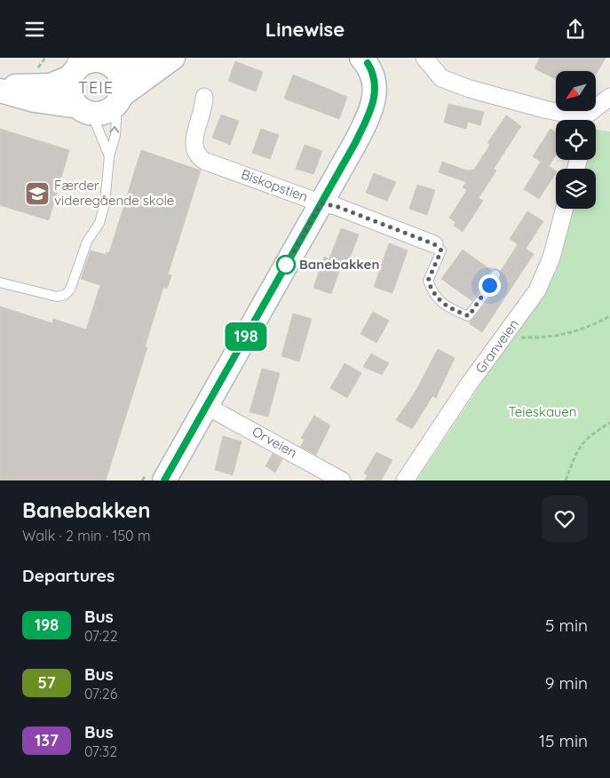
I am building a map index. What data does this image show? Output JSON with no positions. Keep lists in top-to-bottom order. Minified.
{"streets":{"street":["Biskopstien","Granveien","Orveien"]},"districts":["TEIE"],"parks":["Teieskauen"],"places":{"school or university":["Færder videregående skole"],"other":["Banebakken"]},"lines":["bus line 198"],"north":"bottom left","page":{"header":"Linewise","on_map":"198","heading":[["Banebakken","Walk · 2 min · 150 m"],"Departures"],"list":[{"mark":"198","name":"Bus","note":"07:22","value":"5 min"},{"mark":"57","name":"Bus","note":"07:26","value":"9 min"},{"mark":"137","name":"Bus","note":"07:32","value":"15 min"}]}}
